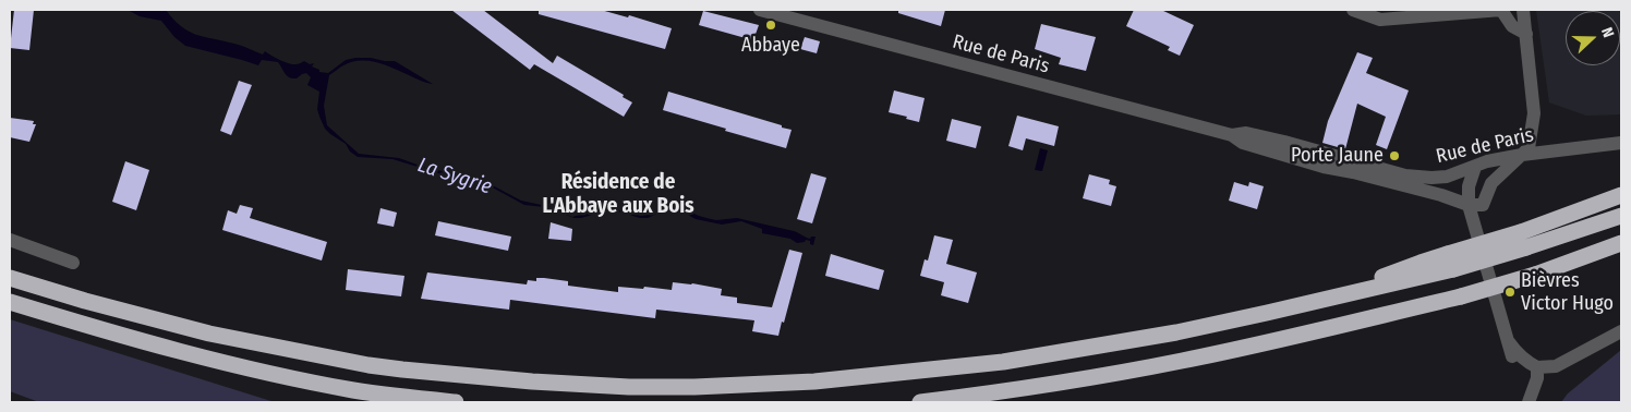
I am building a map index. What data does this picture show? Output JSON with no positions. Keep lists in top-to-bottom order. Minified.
{"streets":{"street":["Rue de Paris"]},"districts":["Résidence de L'Abbaye aux Bois"],"water":["La Sygrie"],"places":["Abbaye","Porte Jaune","Bièvres Victor Hugo"],"north":"right"}
